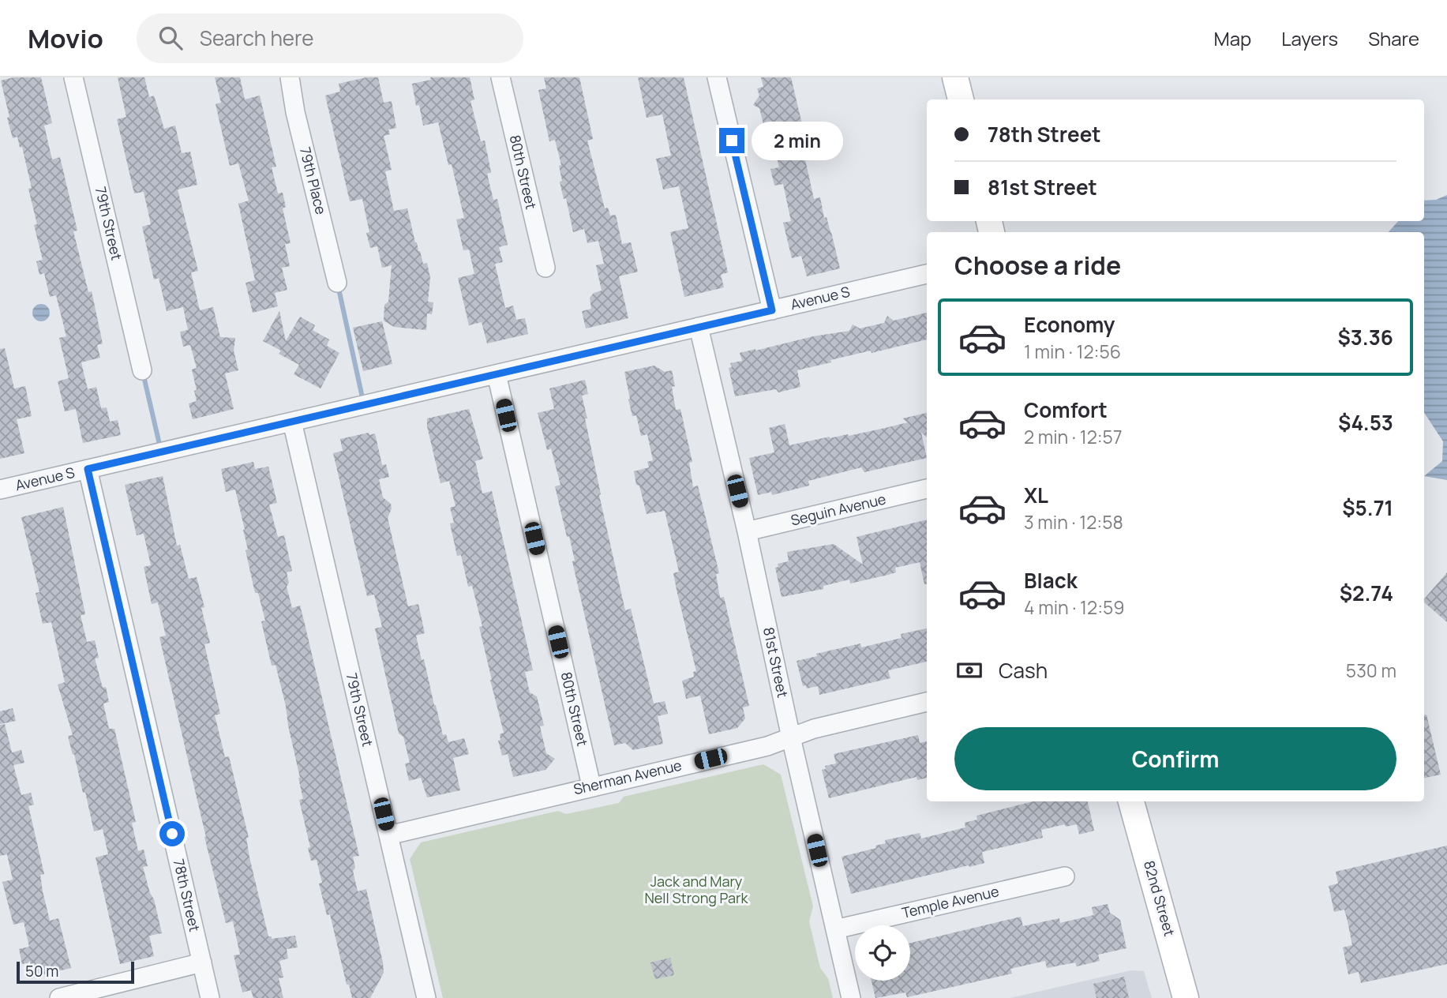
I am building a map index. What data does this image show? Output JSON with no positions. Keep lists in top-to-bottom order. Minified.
{"streets":{"main road":["82nd Street"],"street":["80th Street","79th Place","79th Street","Avenue S","Seguin Avenue","81st Street","Sherman Avenue","78th Street","Temple Avenue"]},"crossings":[["80th Street","Avenue S"],["80th Street","Sherman Avenue"],["79th Street","Avenue S"],["79th Street","Sherman Avenue"],["Avenue S","81st Street"],["Avenue S","78th Street"],["Seguin Avenue","81st Street"],["81st Street","Sherman Avenue"],["81st Street","Temple Avenue"]],"parks":["Jack and Mary Nell Strong Park"],"scale_bar":"50 m","page":{"header":"Movio","search":"Search here","nav":["Map","Layers","Share"],"banner":["78th Street","81st Street"],"bubble":"2 min","heading":"Choose a ride","list":[{"name":"Economy","note":"1 min · 12:56","value":"$3.36"},{"name":"Comfort","note":"2 min · 12:57","value":"$4.53"},{"name":"XL","note":"3 min · 12:58","value":"$5.71"},{"name":"Black","note":"4 min · 12:59","value":"$2.74"}],"pay":["Cash","530 m"],"buttons":"Confirm","scale":"50 m"}}
